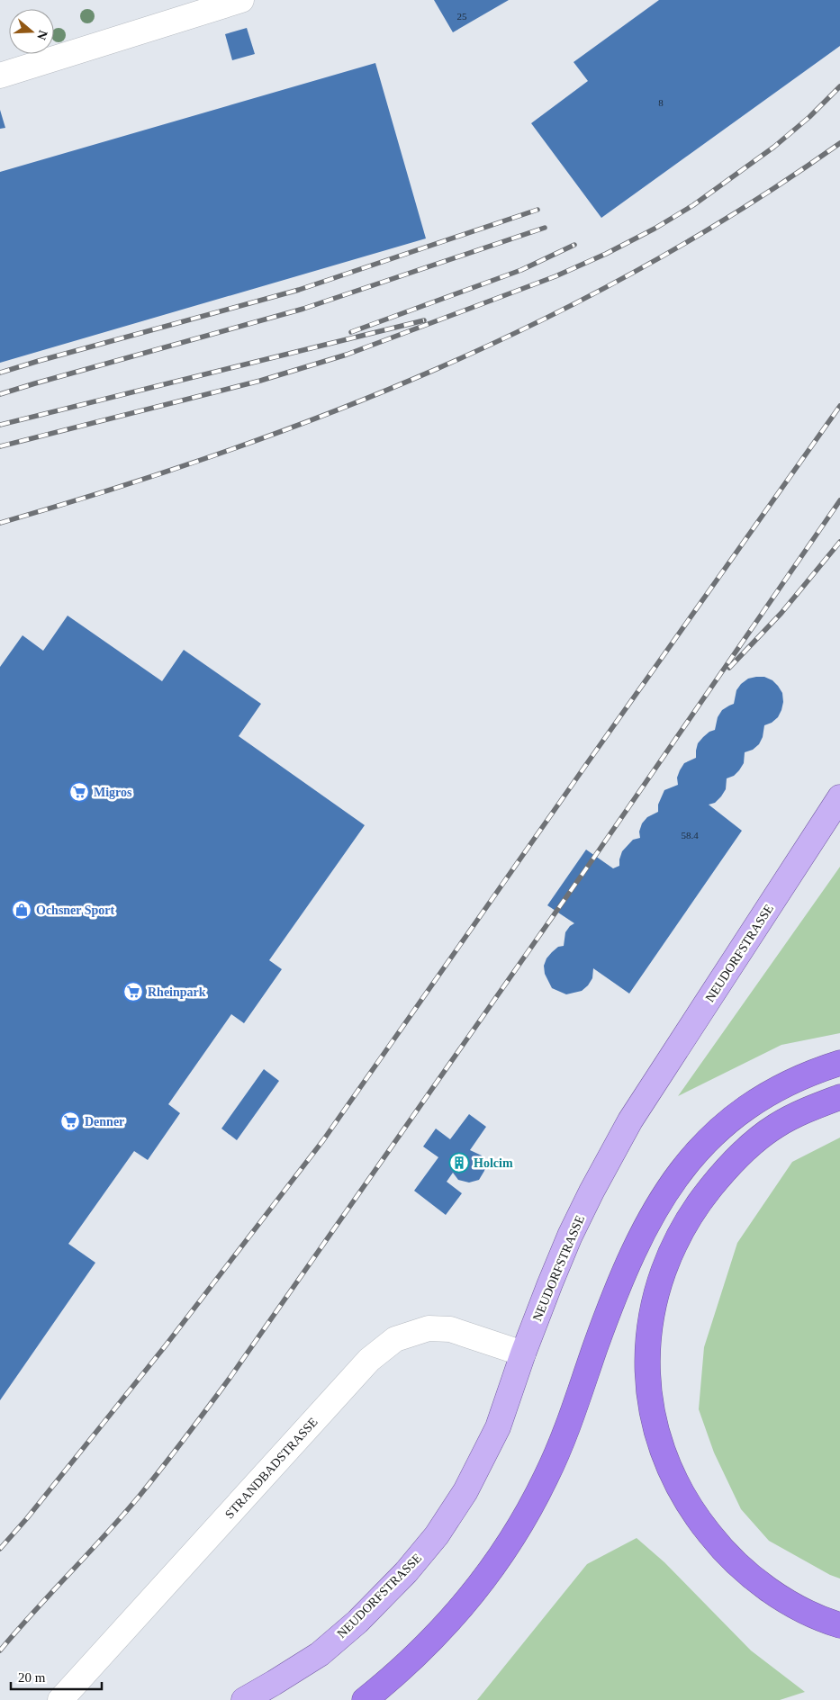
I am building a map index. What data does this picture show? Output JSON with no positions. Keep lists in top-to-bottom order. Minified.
{"streets":{"main road":["NEUDORFSTRASSE"],"street":["STRANDBADSTRASSE"]},"crossings":[["NEUDORFSTRASSE","STRANDBADSTRASSE"]],"places":{"supermarket":["Migros","Rheinpark","Denner"],"shop":["Ochsner Sport"],"building":["Holcim"]},"house_numbers":["25","8","58.4"],"scale_bar":"20 m","north":"right"}
